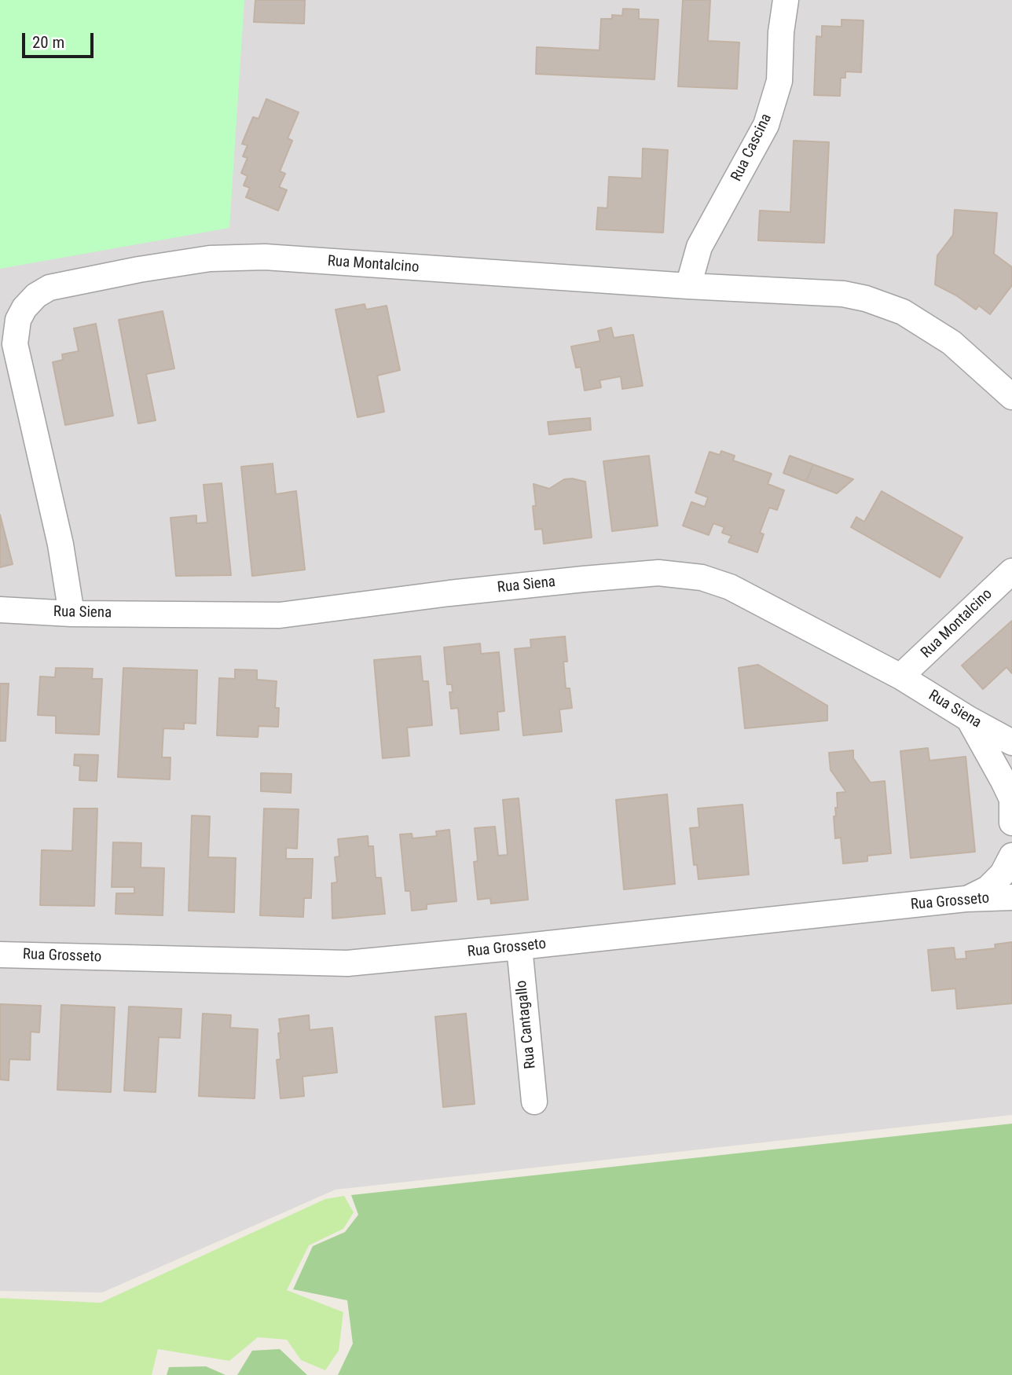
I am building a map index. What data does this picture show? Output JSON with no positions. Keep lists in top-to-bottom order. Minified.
{"streets":{"street":["Rua Cascina","Rua Montalcino","Rua Siena","Rua Grosseto","Rua Cantagallo"]},"crossings":[["Rua Cascina","Rua Montalcino"],["Rua Montalcino","Rua Siena"],["Rua Grosseto","Rua Cantagallo"]],"scale_bar":"20 m"}
